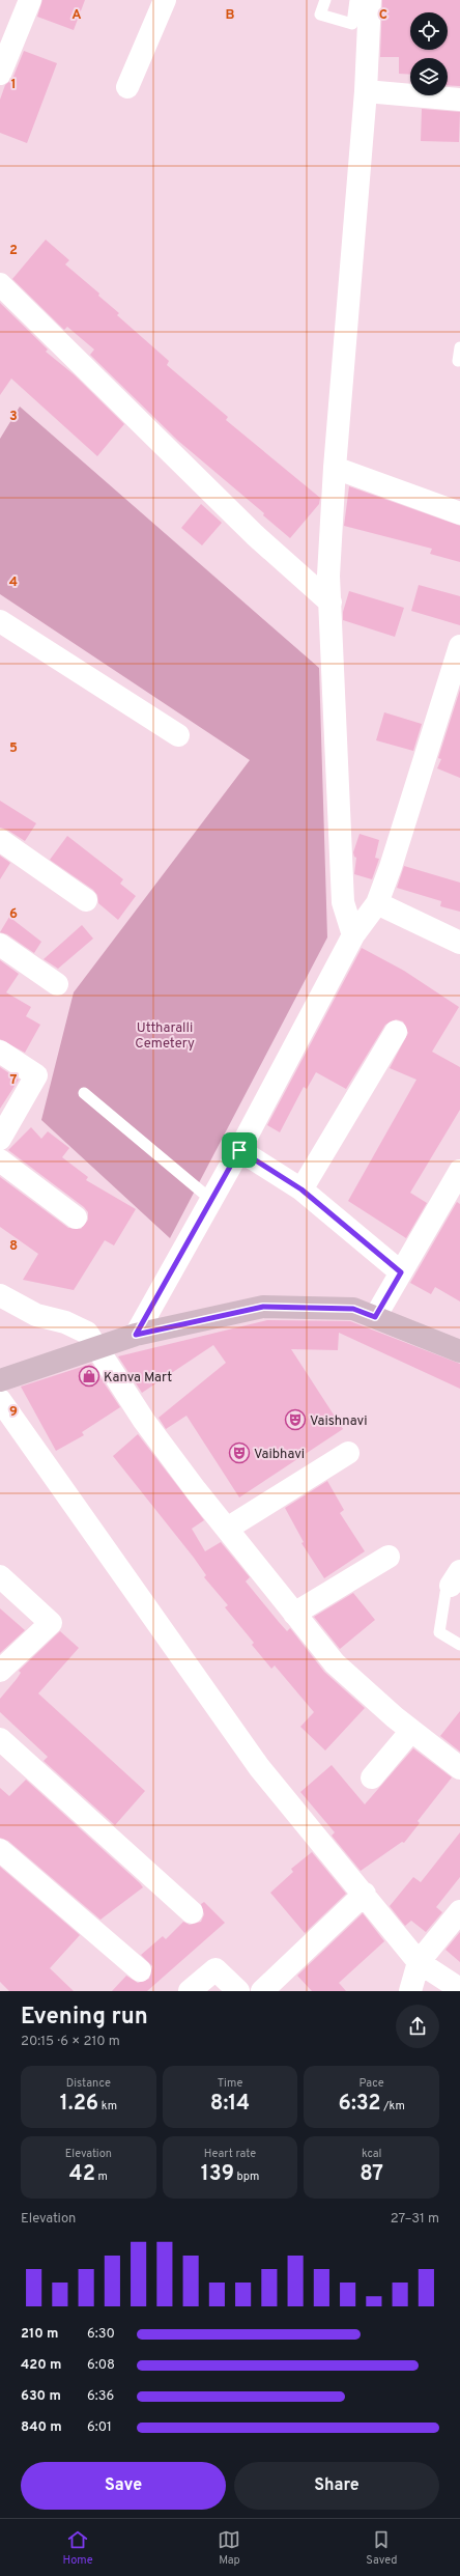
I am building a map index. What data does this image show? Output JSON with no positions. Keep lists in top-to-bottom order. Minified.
{"parks":["Uttharalli Cemetery"],"places":{"shop":["Kanva Mart"],"theatre":["Vaishnavi","Vaibhavi"]},"page":{"heading":["Evening run","20:15 · 6 × 210 m"],"stats":[["Distance","1.26 km"],["Time","8:14"],["Pace","6:32 /km"],["Elevation","42 m"],["Heart rate","139 bpm"],["kcal","87"]],"chart":["Elevation","27–31 m"],"list":[{"name":"210 m","note":"6:30"},{"name":"420 m","note":"6:08"},{"name":"630 m","note":"6:36"},{"name":"840 m","note":"6:01"}],"buttons":["Save","Share"],"tabs":["Home","Map","Saved"]},"grid":{"columns":["A","B","C"],"rows":["1","2","3","4","5","6","7","8","9"]}}
